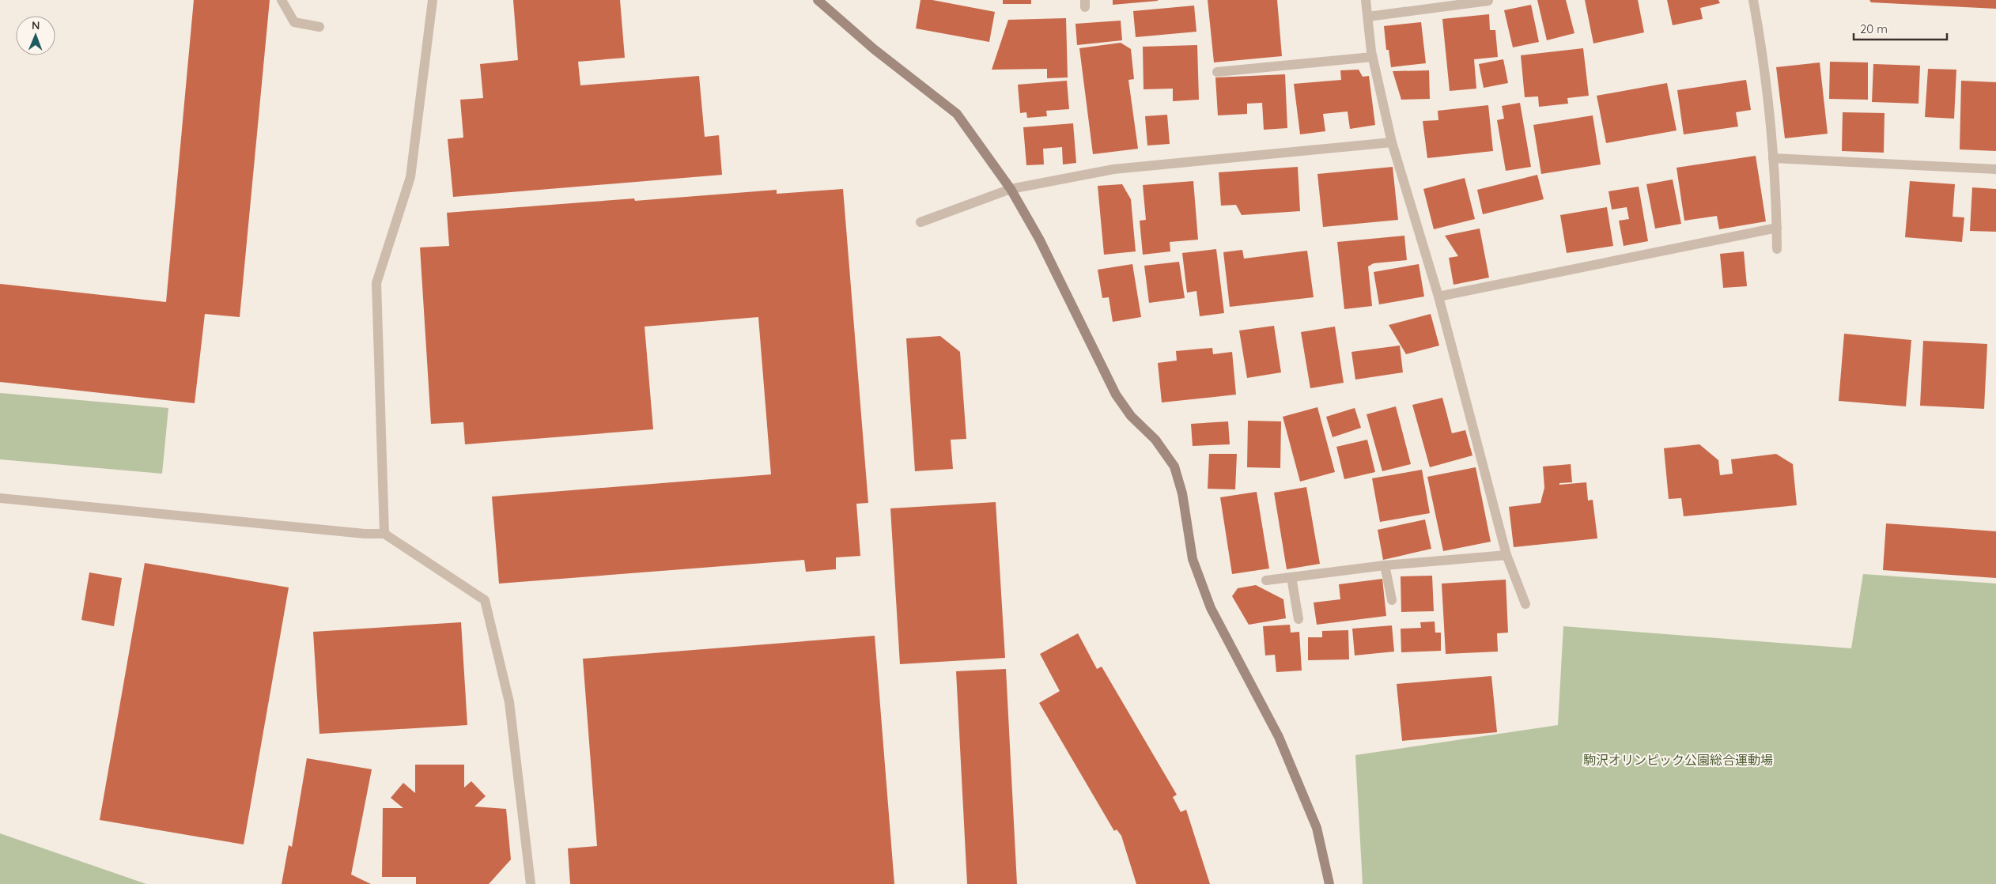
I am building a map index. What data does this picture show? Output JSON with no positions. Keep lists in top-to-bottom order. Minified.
{"parks":["駒沢オリンピック公園総合運動場"],"scale_bar":"20 m","north":"top"}
